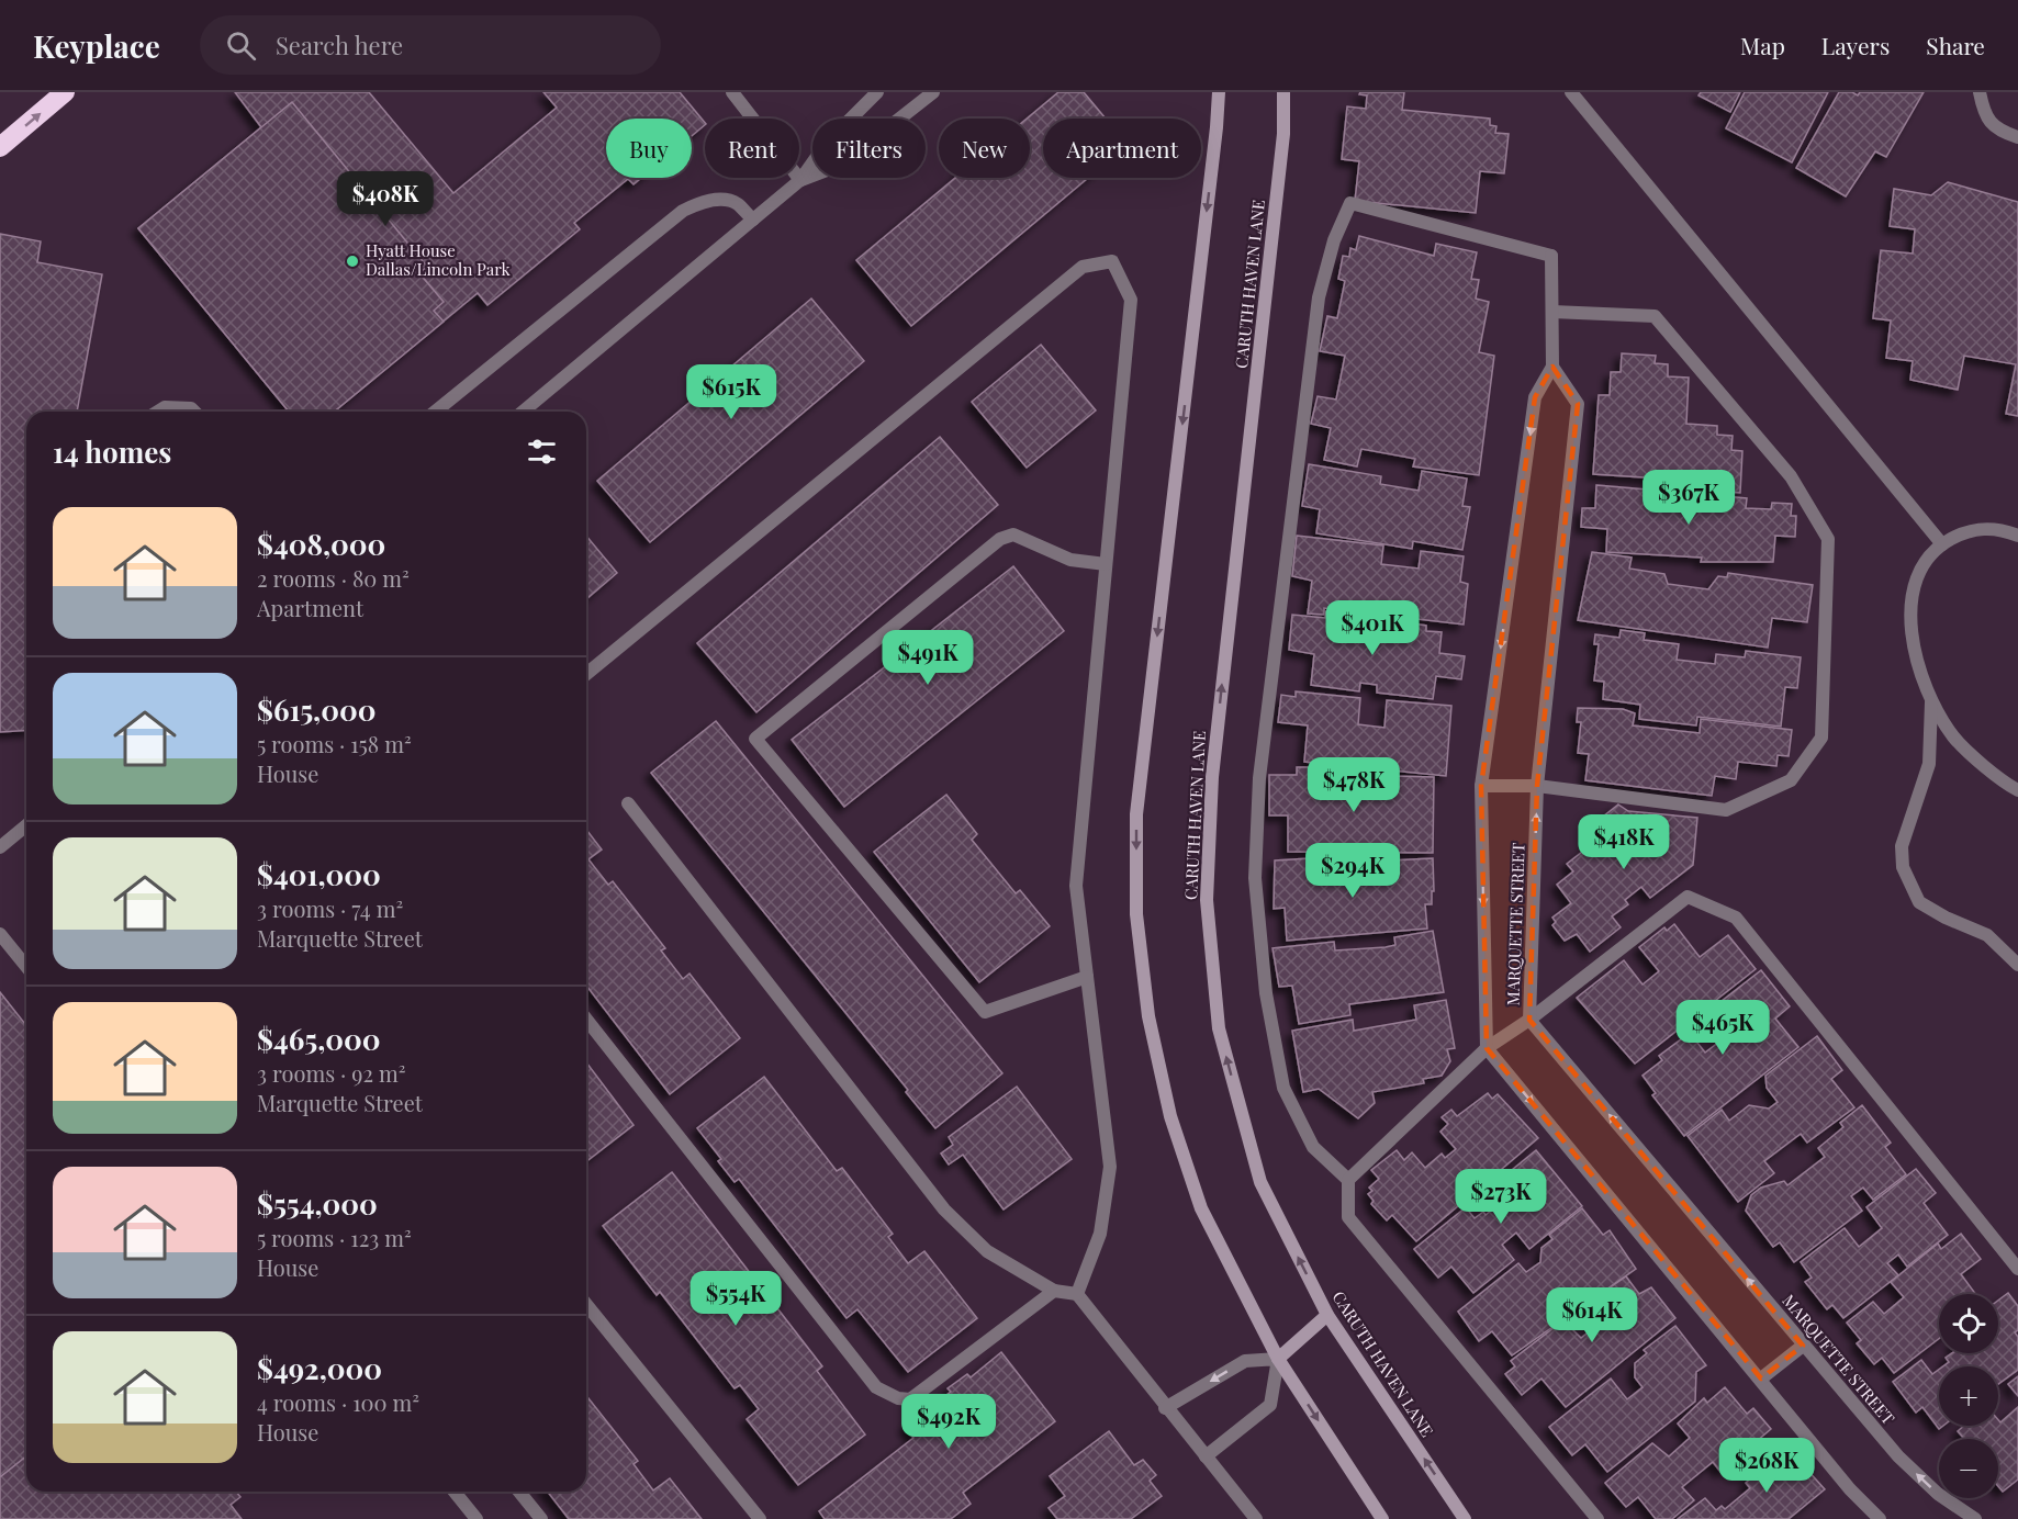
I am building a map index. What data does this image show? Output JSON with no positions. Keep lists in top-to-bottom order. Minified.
{"streets":{"main road":["CARUTH HAVEN LANE"],"street":["MARQUETTE STREET"]},"places":["Hyatt House Dallas/Lincoln Park"],"page":{"header":"Keyplace","search":"Search here","nav":["Map","Layers","Share"],"chip":["Buy","Rent","Filters","New","Apartment"],"price":["$408K","$615K","$367K","$401K","$491K","$478K","$418K","$294K","$465K","$273K","$554K","$614K","$492K","$268K"],"heading":"14 homes","list":[{"name":"$408,000","note":"2 rooms · 80 m² · Apartment"},{"name":"$615,000","note":"5 rooms · 158 m² · House"},{"name":"$401,000","note":"3 rooms · 74 m² · Marquette Street"},{"name":"$465,000","note":"3 rooms · 92 m² · Marquette Street"},{"name":"$554,000","note":"5 rooms · 123 m² · House"},{"name":"$492,000","note":"4 rooms · 100 m² · House"}],"map_buttons":["+","−"]}}
